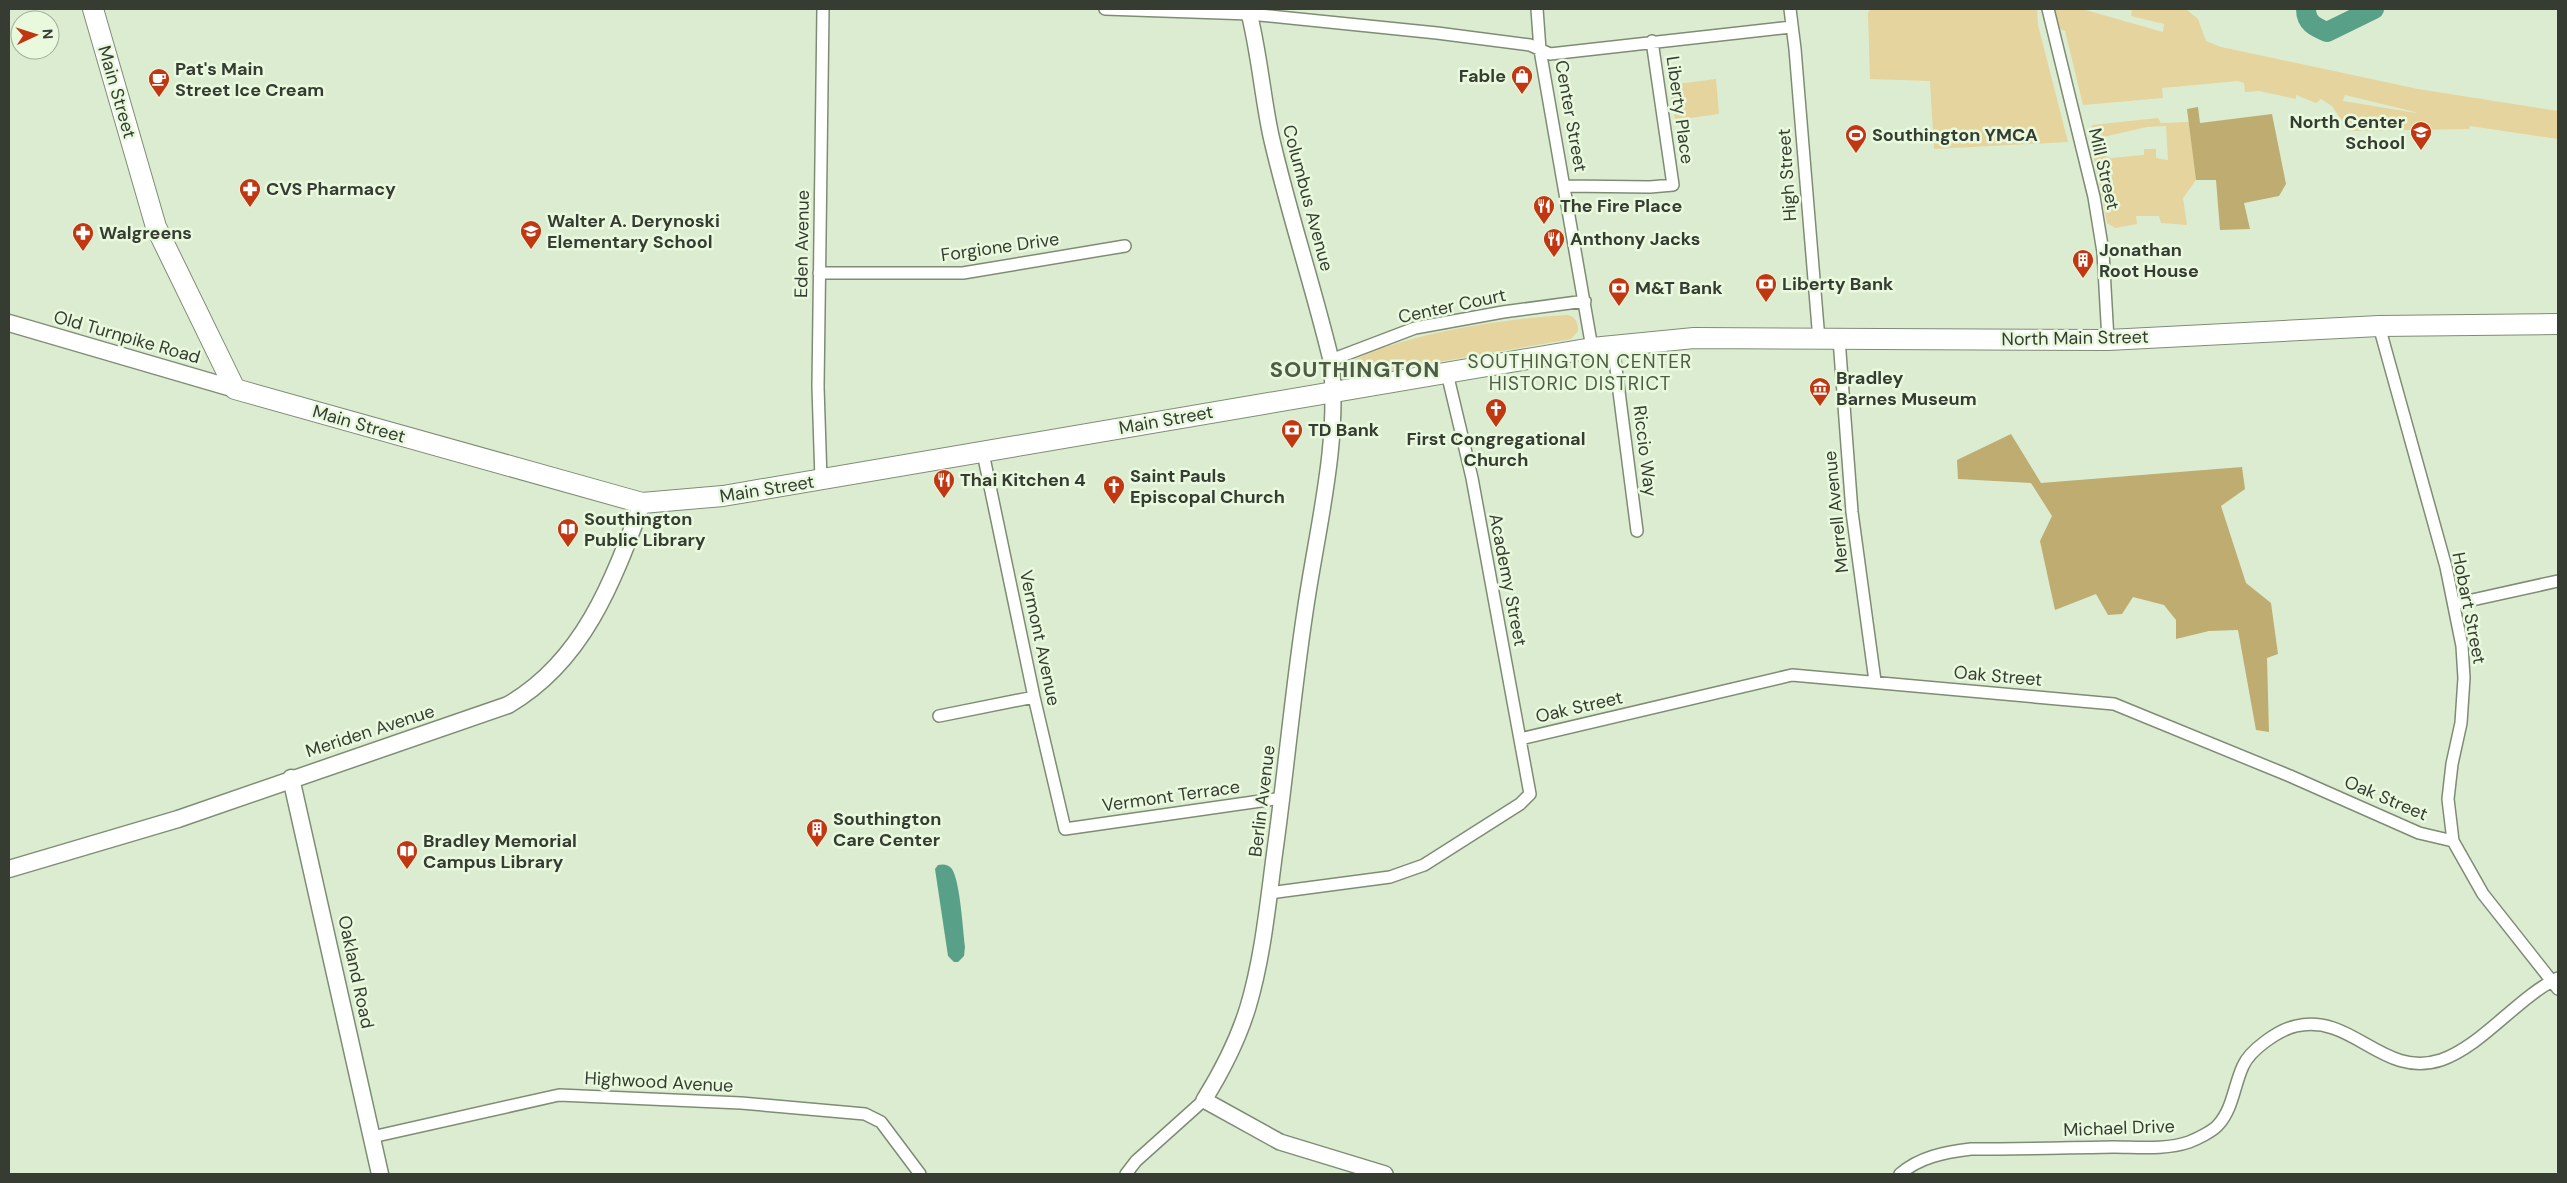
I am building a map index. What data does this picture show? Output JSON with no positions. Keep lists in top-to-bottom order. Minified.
{"streets":{"highway":["Main Street","North Main Street"],"main road":["Old Turnpike Road","Meriden Avenue","Oakland Road"],"street":["Liberty Place","Center Street","Mill Street","High Street","Columbus Avenue","Eden Avenue","Forgione Drive","Center Court","Riccio Way","Merrell Avenue","Academy Street","Hobart Street","Vermont Avenue","Oak Street","Vermont Terrace","Berlin Avenue","Highwood Avenue","Michael Drive"]},"crossings":[["Main Street","Center Street"],["Main Street","Columbus Avenue"],["Main Street","Eden Avenue"],["Main Street","Old Turnpike Road"],["Main Street","North Main Street"],["Main Street","Academy Street"],["Main Street","Vermont Avenue"],["Main Street","Meriden Avenue"],["Main Street","Berlin Avenue"],["Liberty Place","Center Street"],["Center Street","Center Court"],["Center Street","North Main Street"],["Mill Street","North Main Street"],["High Street","North Main Street"],["Columbus Avenue","Center Court"],["Columbus Avenue","Berlin Avenue"],["Eden Avenue","Forgione Drive"],["North Main Street","Riccio Way"],["North Main Street","Merrell Avenue"],["North Main Street","Hobart Street"],["Merrell Avenue","Oak Street"],["Academy Street","Oak Street"],["Academy Street","Berlin Avenue"],["Hobart Street","Oak Street"],["Hobart Street","Michael Drive"],["Vermont Avenue","Vermont Terrace"],["Meriden Avenue","Oakland Road"],["Vermont Terrace","Berlin Avenue"],["Oakland Road","Highwood Avenue"]],"districts":["SOUTHINGTON CENTER HISTORIC DISTRICT","SOUTHINGTON"],"places":{"shop":["Fable"],"cafe":["Pat's Main Street Ice Cream"],"school or university":["North Center School","Walter A. Derynoski Elementary School"],"sports":["Southington YMCA"],"pharmacy":["CVS Pharmacy","Walgreens"],"restaurant":["The Fire Place","Anthony Jacks","Thai Kitchen 4"],"building":["Jonathan Root House","Southington Care Center"],"bank":["Liberty Bank","M&T Bank","TD Bank"],"museum":["Bradley Barnes Museum"],"church":["First Congregational Church","Saint Pauls Episcopal Church"],"library":["Southington Public Library","Bradley Memorial Campus Library"]},"north":"right"}
